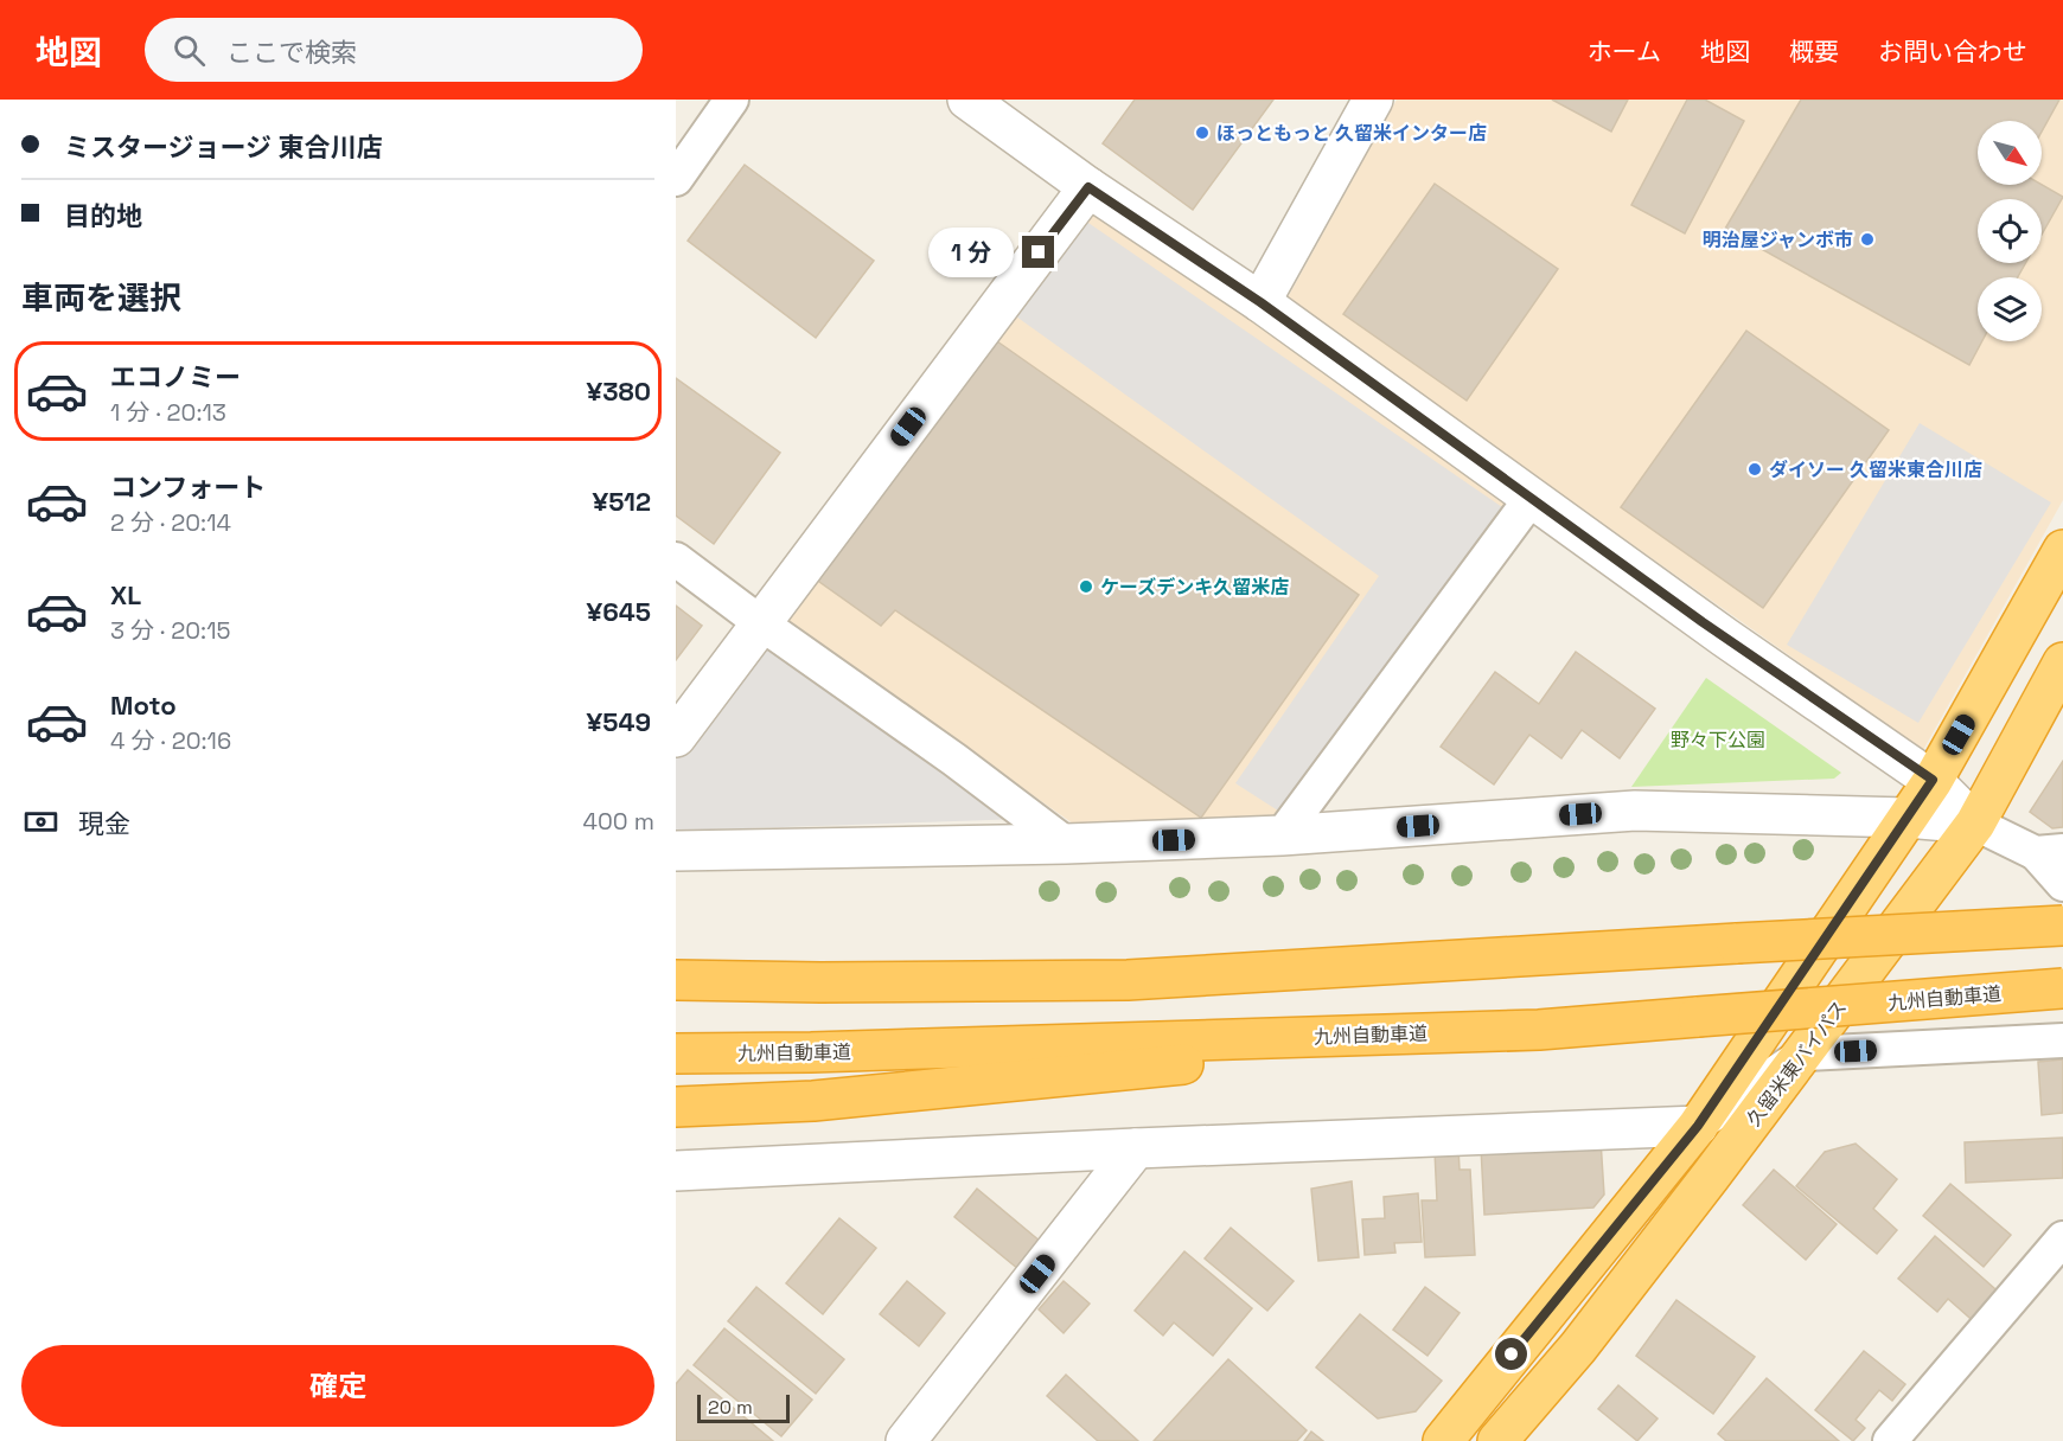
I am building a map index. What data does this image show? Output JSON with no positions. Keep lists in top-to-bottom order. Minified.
{"streets":{"highway":["九州自動車道","久留米東バイパス"]},"parks":["野々下公園"],"places":["ほっともっと 久留米インター店","明治屋ジャンボ市","ダイソー 久留米東合川店","ケーズデンキ久留米店"],"scale_bar":"20 m","north":"bottom right","page":{"header":"地図","search":"ここで検索","nav":["ホーム","地図","概要","お問い合わせ"],"banner":["ミスタージョージ 東合川店","目的地"],"bubble":"1 分","heading":"車両を選択","list":[{"name":"エコノミー","note":"1 分 · 20:13","value":"¥380"},{"name":"コンフォート","note":"2 分 · 20:14","value":"¥512"},{"name":"XL","note":"3 分 · 20:15","value":"¥645"},{"name":"Moto","note":"4 分 · 20:16","value":"¥549"}],"pay":["現金","400 m"],"buttons":"確定","scale":"20 m"}}
